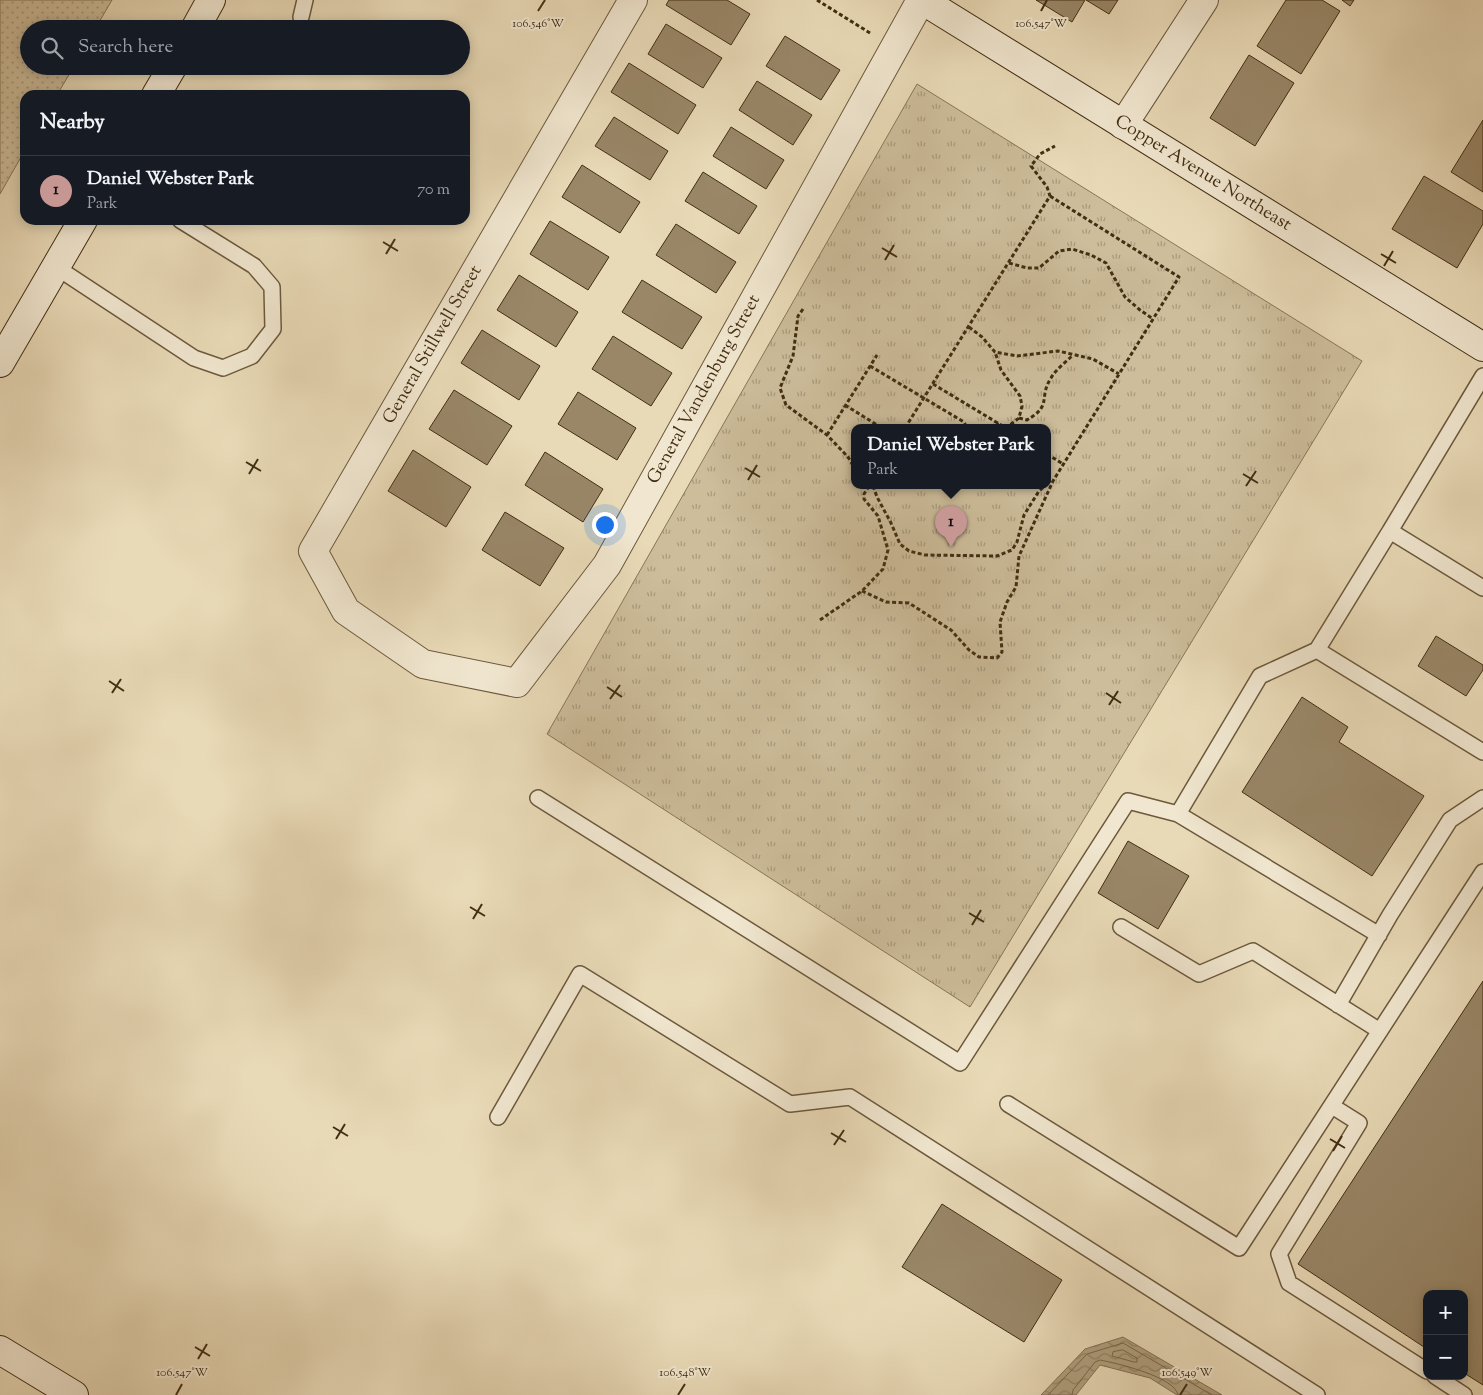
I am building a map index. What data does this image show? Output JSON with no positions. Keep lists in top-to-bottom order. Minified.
{"streets":{"street":["Copper Avenue Northeast","General Stillwell Street","General Vandenburg Street"]},"crossings":[["Copper Avenue Northeast","General Vandenburg Street"],["General Stillwell Street","General Vandenburg Street"]],"page":{"search":"Search here","heading":"Nearby","list":[{"mark":"1","name":"Daniel Webster Park","note":"Park","value":"70 m"}],"popup":["Daniel Webster Park","Park"],"pins":"1","map_buttons":["+","−"]},"coordinates":["106.546°W","106.547°W","106.548°W","106.549°W"]}
